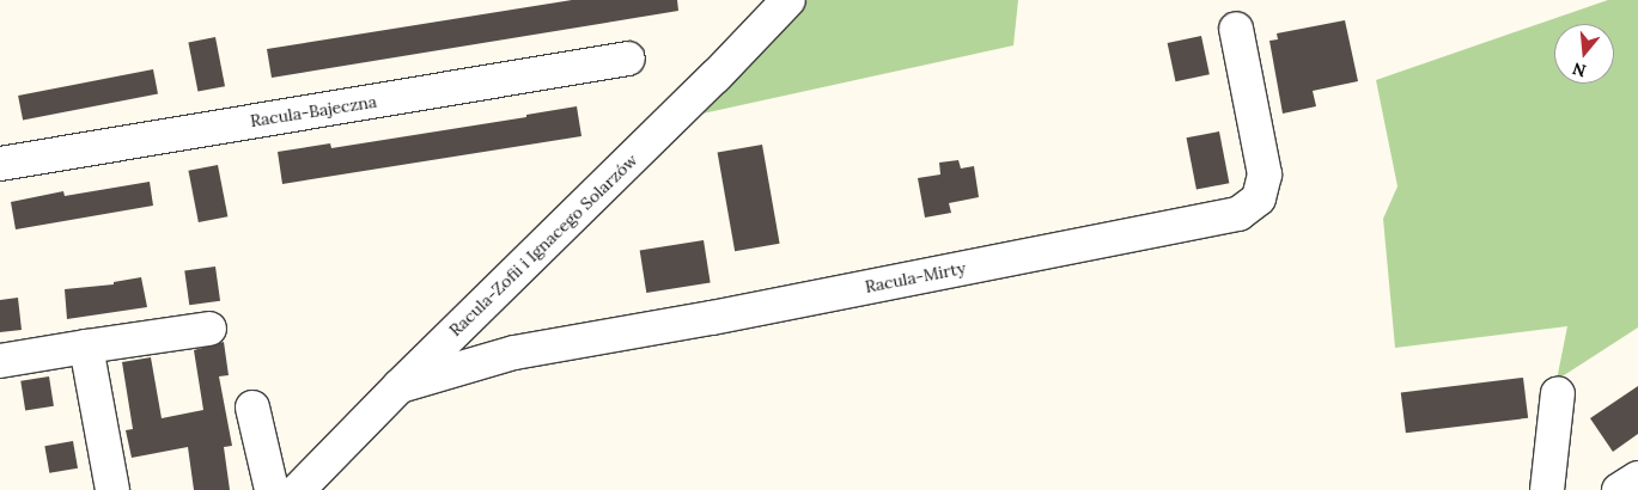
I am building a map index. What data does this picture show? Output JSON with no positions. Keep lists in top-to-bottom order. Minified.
{"streets":{"street":["Racula-Bajeczna","Racula-Zofii i Ignacego Solarzów","Racula-Mirty"]},"crossings":[["Racula-Zofii i Ignacego Solarzów","Racula-Mirty"]],"north":"bottom"}
